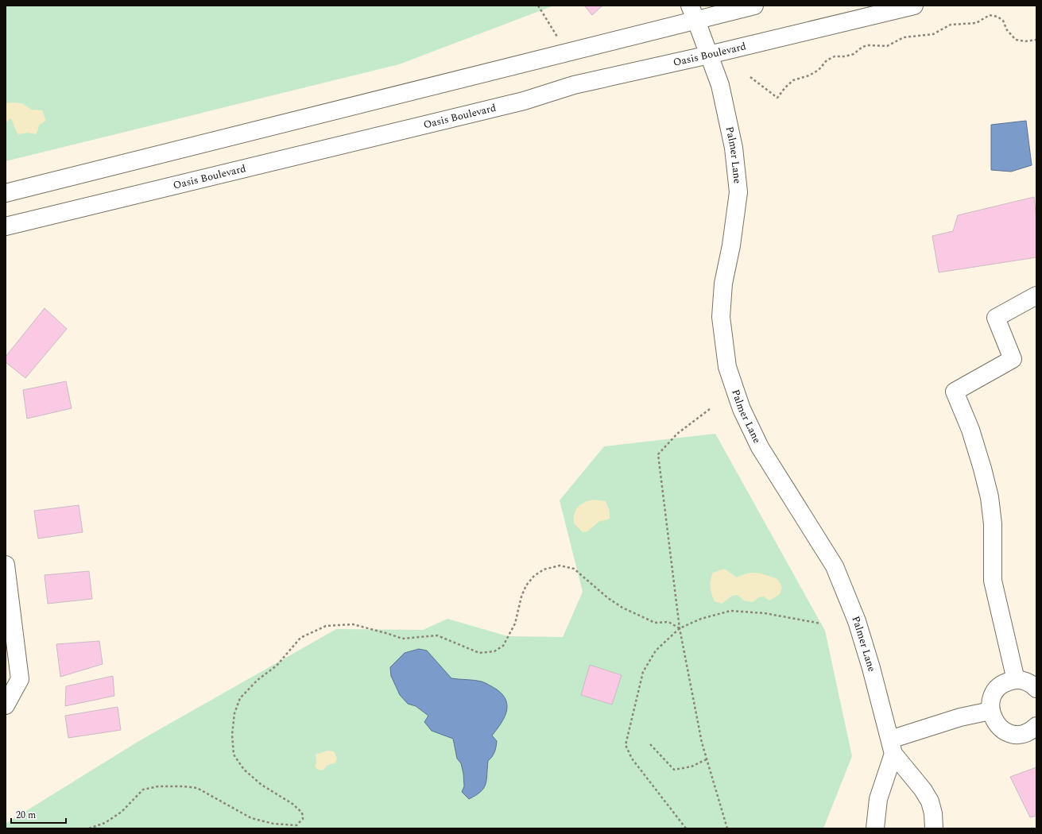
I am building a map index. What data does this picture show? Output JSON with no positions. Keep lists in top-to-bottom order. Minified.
{"streets":{"main road":["Oasis Boulevard","Palmer Lane"]},"crossings":[["Oasis Boulevard","Palmer Lane"]],"scale_bar":"20 m"}
